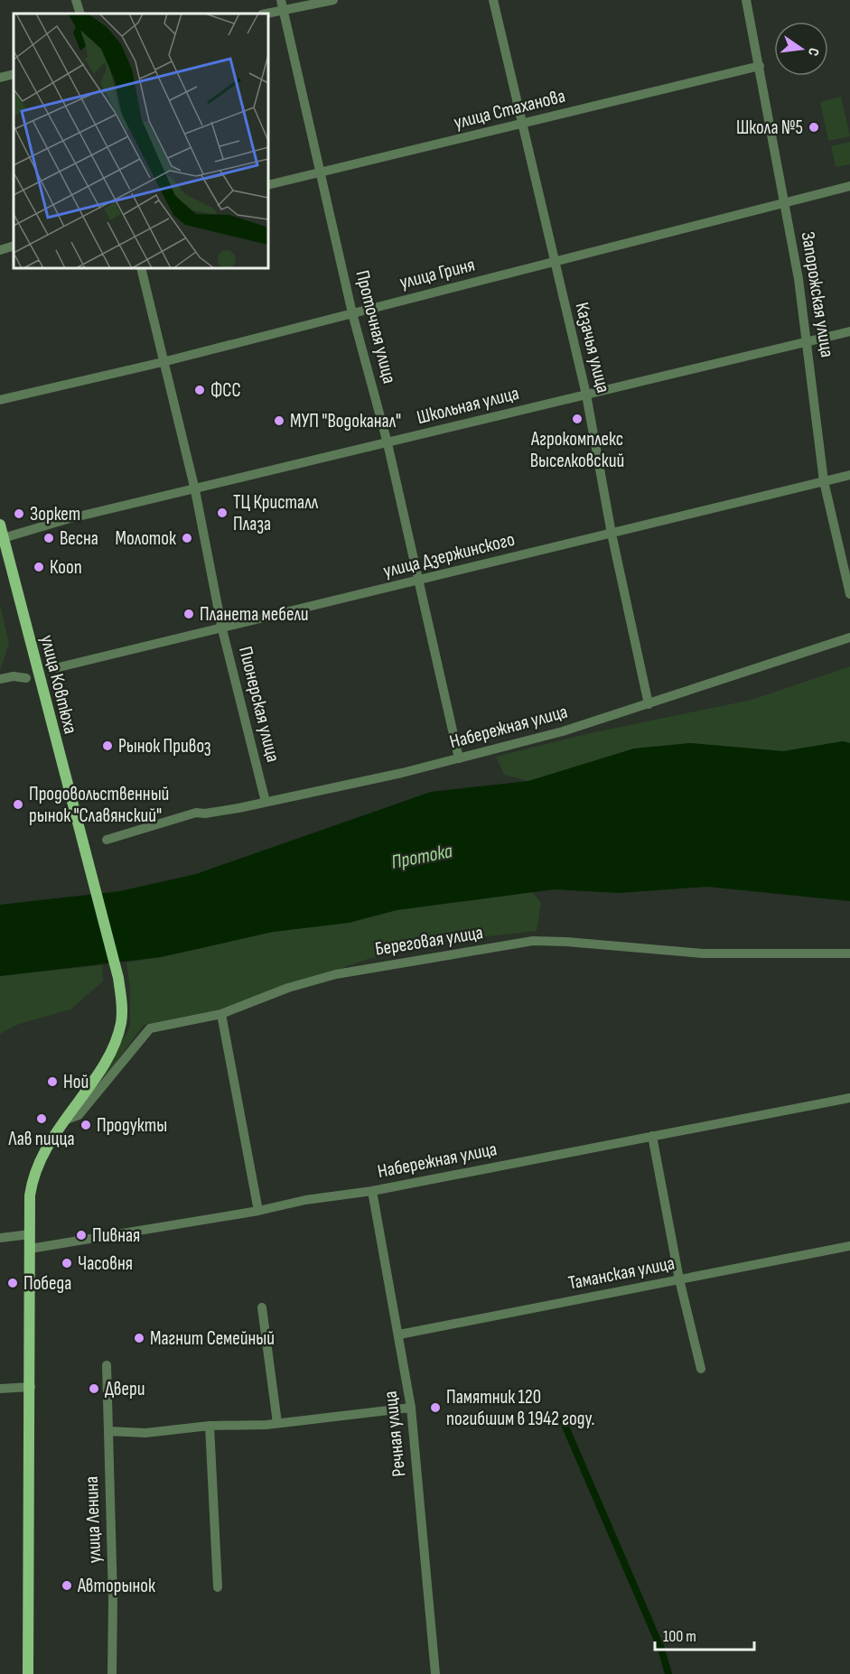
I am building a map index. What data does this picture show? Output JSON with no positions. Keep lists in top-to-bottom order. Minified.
{"streets":{"main road":["улица Ковтюха"],"street":["улица Стаханова","улица Гриня","Запорожская улица","Проточная улица","Казачья улица","Школьная улица","улица Дзержинского","Пионерская улица","Набережная улица","Береговая улица","Таманская улица","Речная улица","улица Ленина"]},"crossings":[["улица Стаханова","Запорожская улица"],["улица Стаханова","Проточная улица"],["улица Стаханова","Казачья улица"],["улица Гриня","Запорожская улица"],["улица Гриня","Проточная улица"],["улица Гриня","Казачья улица"],["улица Гриня","Пионерская улица"],["Запорожская улица","Школьная улица"],["Запорожская улица","улица Дзержинского"],["Проточная улица","Школьная улица"],["Проточная улица","улица Дзержинского"],["Проточная улица","Набережная улица"],["Казачья улица","Школьная улица"],["Казачья улица","улица Дзержинского"],["Казачья улица","Набережная улица"],["Школьная улица","улица Ковтюха"],["Школьная улица","Пионерская улица"],["улица Дзержинского","Пионерская улица"],["улица Ковтюха","Береговая улица"],["Пионерская улица","Набережная улица"],["Набережная улица","Речная улица"],["Таманская улица","Речная улица"]],"water":["Протока"],"places":["Школа №5","ФСС","Агрокомплекс Выселковский","МУП \"Водоканал\"","ТЦ Кристалл Плаза","Зоркет","Весна","Молоток","Кооп","Планета мебели","Рынок Привоз","Продовольственный рынок \"Славянский\"","Ной","Лав пицца","Продукты","Пивная","Часовня","Победа","Магнит Семейный","Двери","Памятник 120 погибшим в 1942 году.","Авторынок"],"scale_bar":"100 m","north":"right"}
